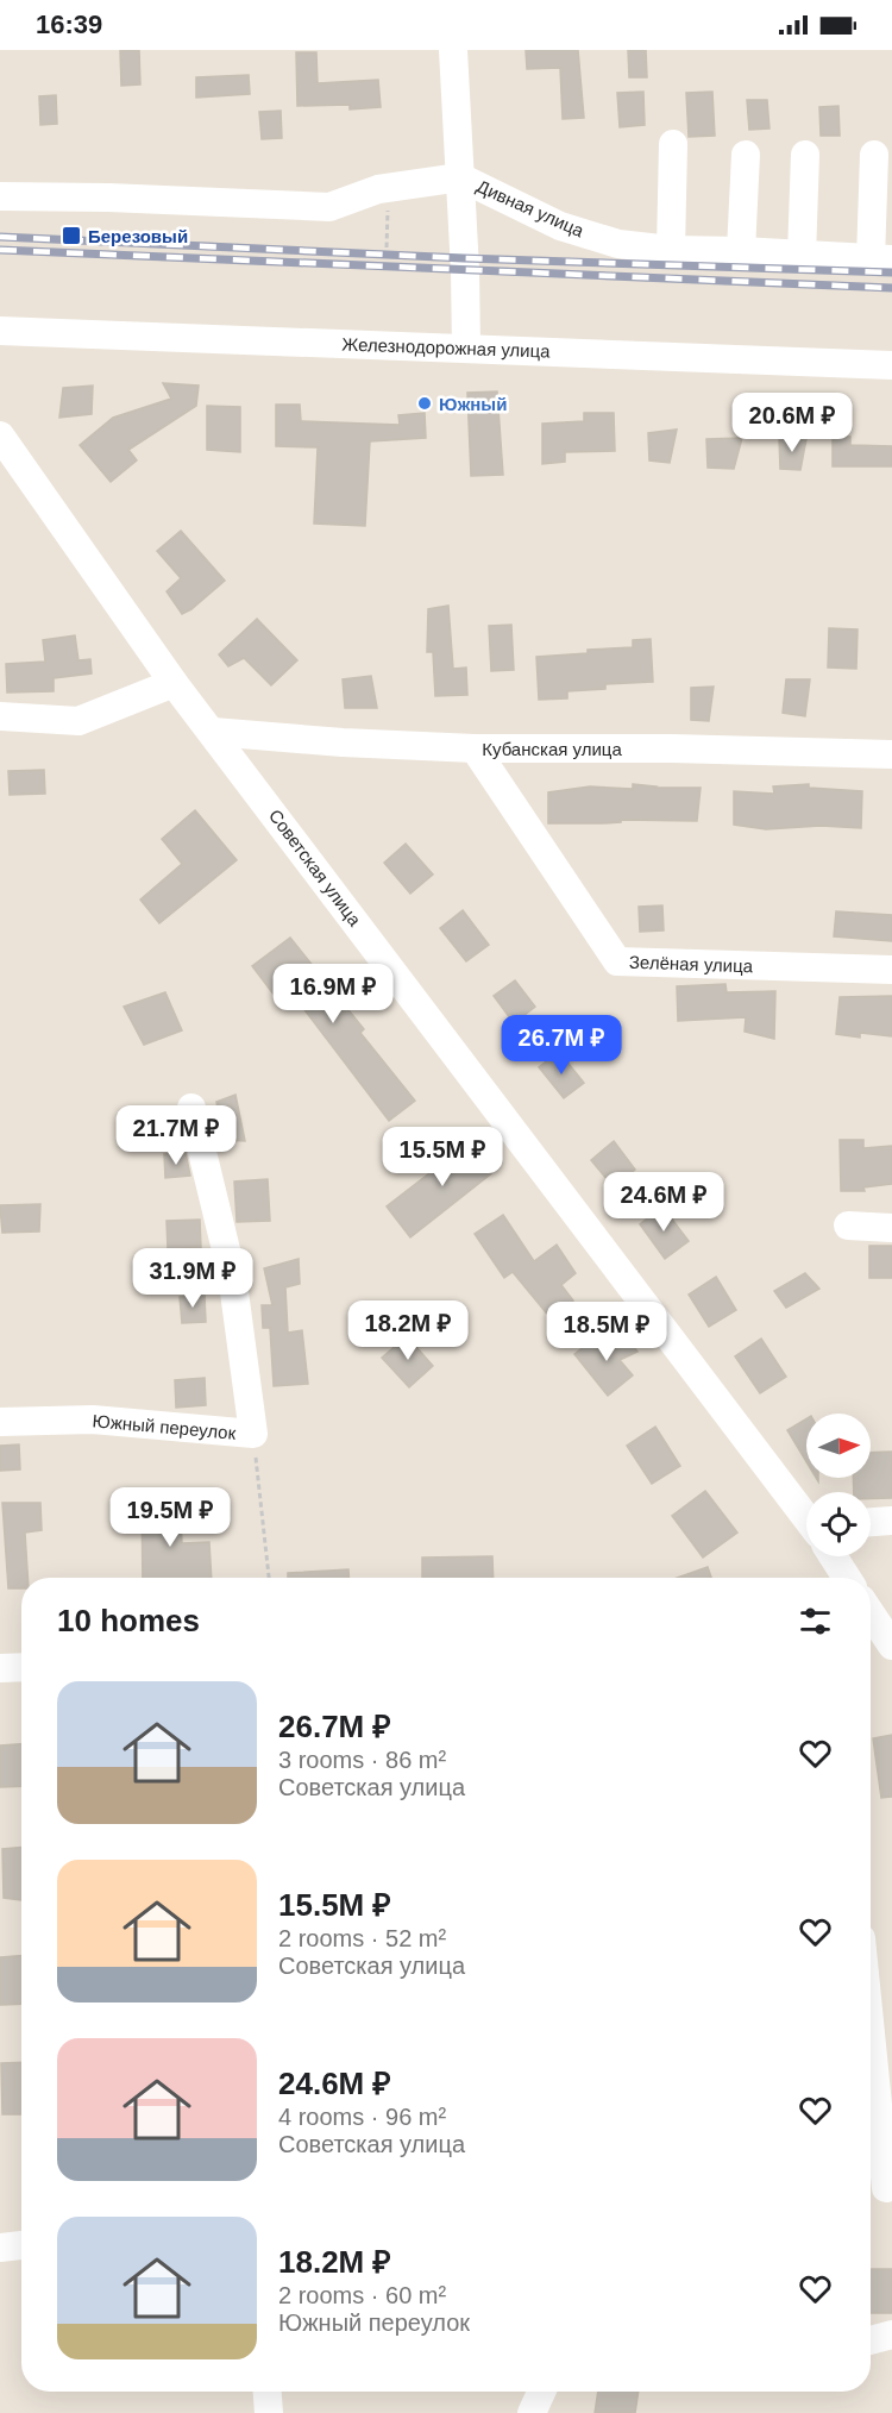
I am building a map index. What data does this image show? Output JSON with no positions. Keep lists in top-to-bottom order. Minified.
{"streets":{"street":["Дивная улица","Железнодорожная улица","Кубанская улица","Советская улица","Зелёная улица","Южный переулок"]},"crossings":[["Кубанская улица","Советская улица"],["Кубанская улица","Зелёная улица"]],"places":{"transit":["Березовый"],"other":["Южный"]},"north":"right","page":{"status":"16:39","price":["20.6M ₽","16.9M ₽","26.7M ₽","21.7M ₽","15.5M ₽","24.6M ₽","31.9M ₽","18.2M ₽","18.5M ₽","19.5M ₽"],"heading":"10 homes","list":[{"name":"26.7M ₽","note":"3 rooms · 86 m² · Советская улица"},{"name":"15.5M ₽","note":"2 rooms · 52 m² · Советская улица"},{"name":"24.6M ₽","note":"4 rooms · 96 m² · Советская улица"},{"name":"18.2M ₽","note":"2 rooms · 60 m² · Южный переулок"}]}}
